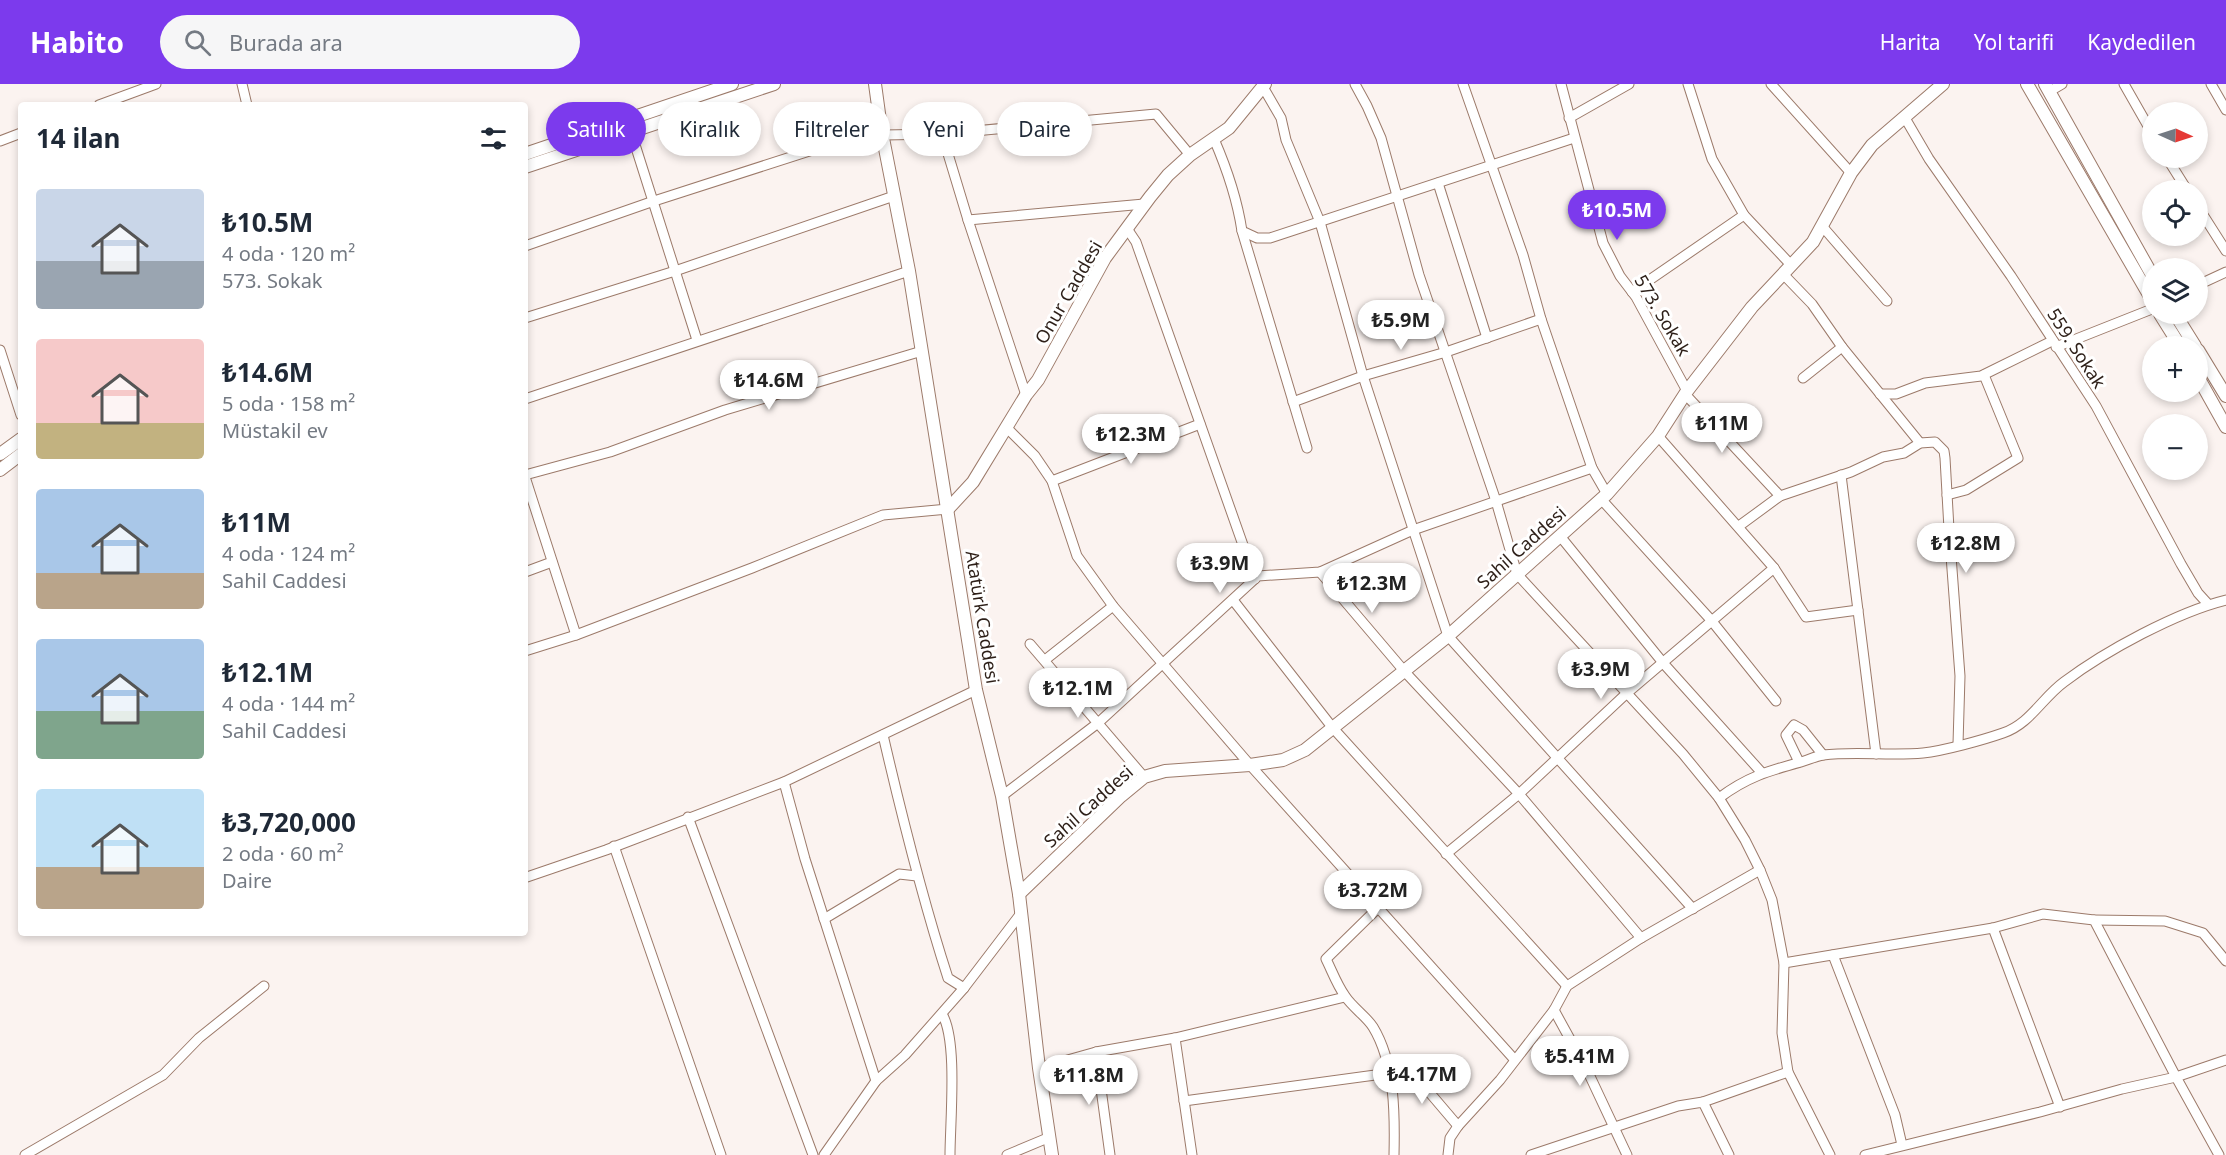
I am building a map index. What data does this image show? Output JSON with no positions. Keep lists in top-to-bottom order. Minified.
{"streets":{"street":["Onur Caddesi","573. Sokak","559. Sokak","Sahil Caddesi","Atatürk Caddesi"]},"crossings":[["Onur Caddesi","Atatürk Caddesi"],["573. Sokak","Sahil Caddesi"],["559. Sokak","Sahil Caddesi"],["Sahil Caddesi","Atatürk Caddesi"]],"north":"right","page":{"header":"Habito","search":"Burada ara","nav":["Harita","Yol tarifi","Kaydedilen"],"map_buttons":["+","−"],"chip":["Satılık","Kiralık","Filtreler","Yeni","Daire"],"heading":"14 ilan","list":[{"name":"₺10.5M","note":"4 oda · 120 m² · 573. Sokak"},{"name":"₺14.6M","note":"5 oda · 158 m² · Müstakil ev"},{"name":"₺11M","note":"4 oda · 124 m² · Sahil Caddesi"},{"name":"₺12.1M","note":"4 oda · 144 m² · Sahil Caddesi"},{"name":"₺3,720,000","note":"2 oda · 60 m² · Daire"}],"price":["₺10.5M","₺5.9M","₺14.6M","₺11M","₺12.3M","₺12.8M","₺3.9M","₺12.3M","₺3.9M","₺12.1M","₺3.72M","₺5.41M","₺4.17M","₺11.8M"]}}
